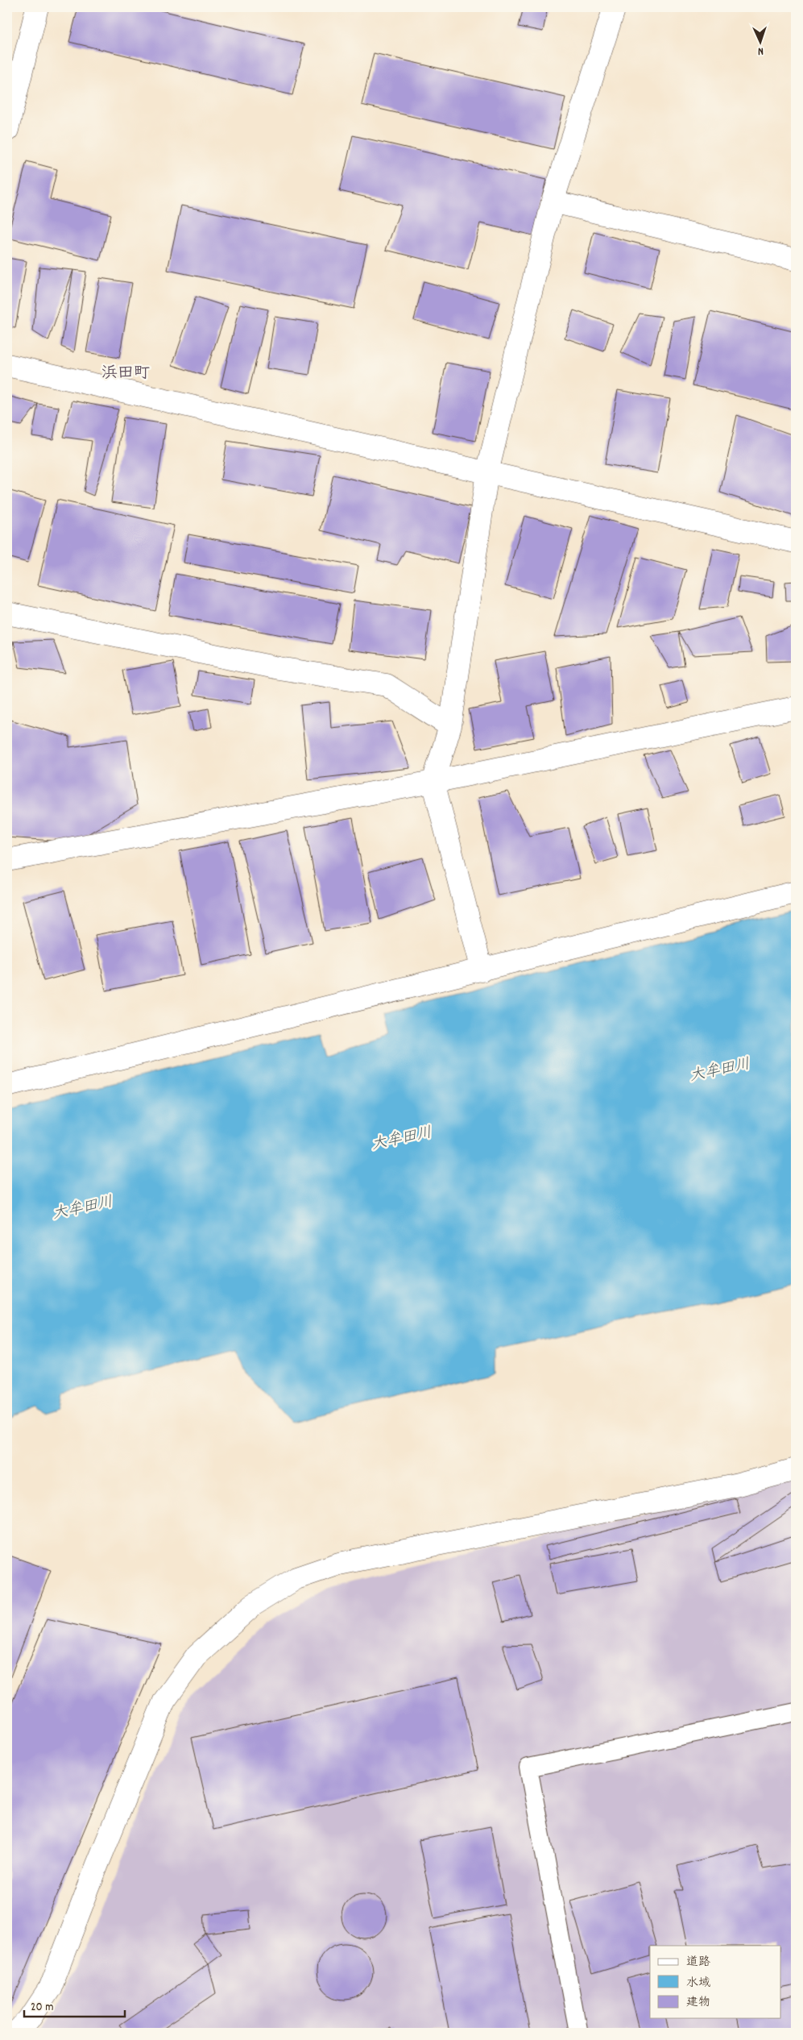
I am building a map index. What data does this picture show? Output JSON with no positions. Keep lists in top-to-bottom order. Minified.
{"districts":["浜田町"],"water":["大牟田川"],"legend":["道路","水域","建物"],"scale_bar":"20 m","north":"bottom"}
